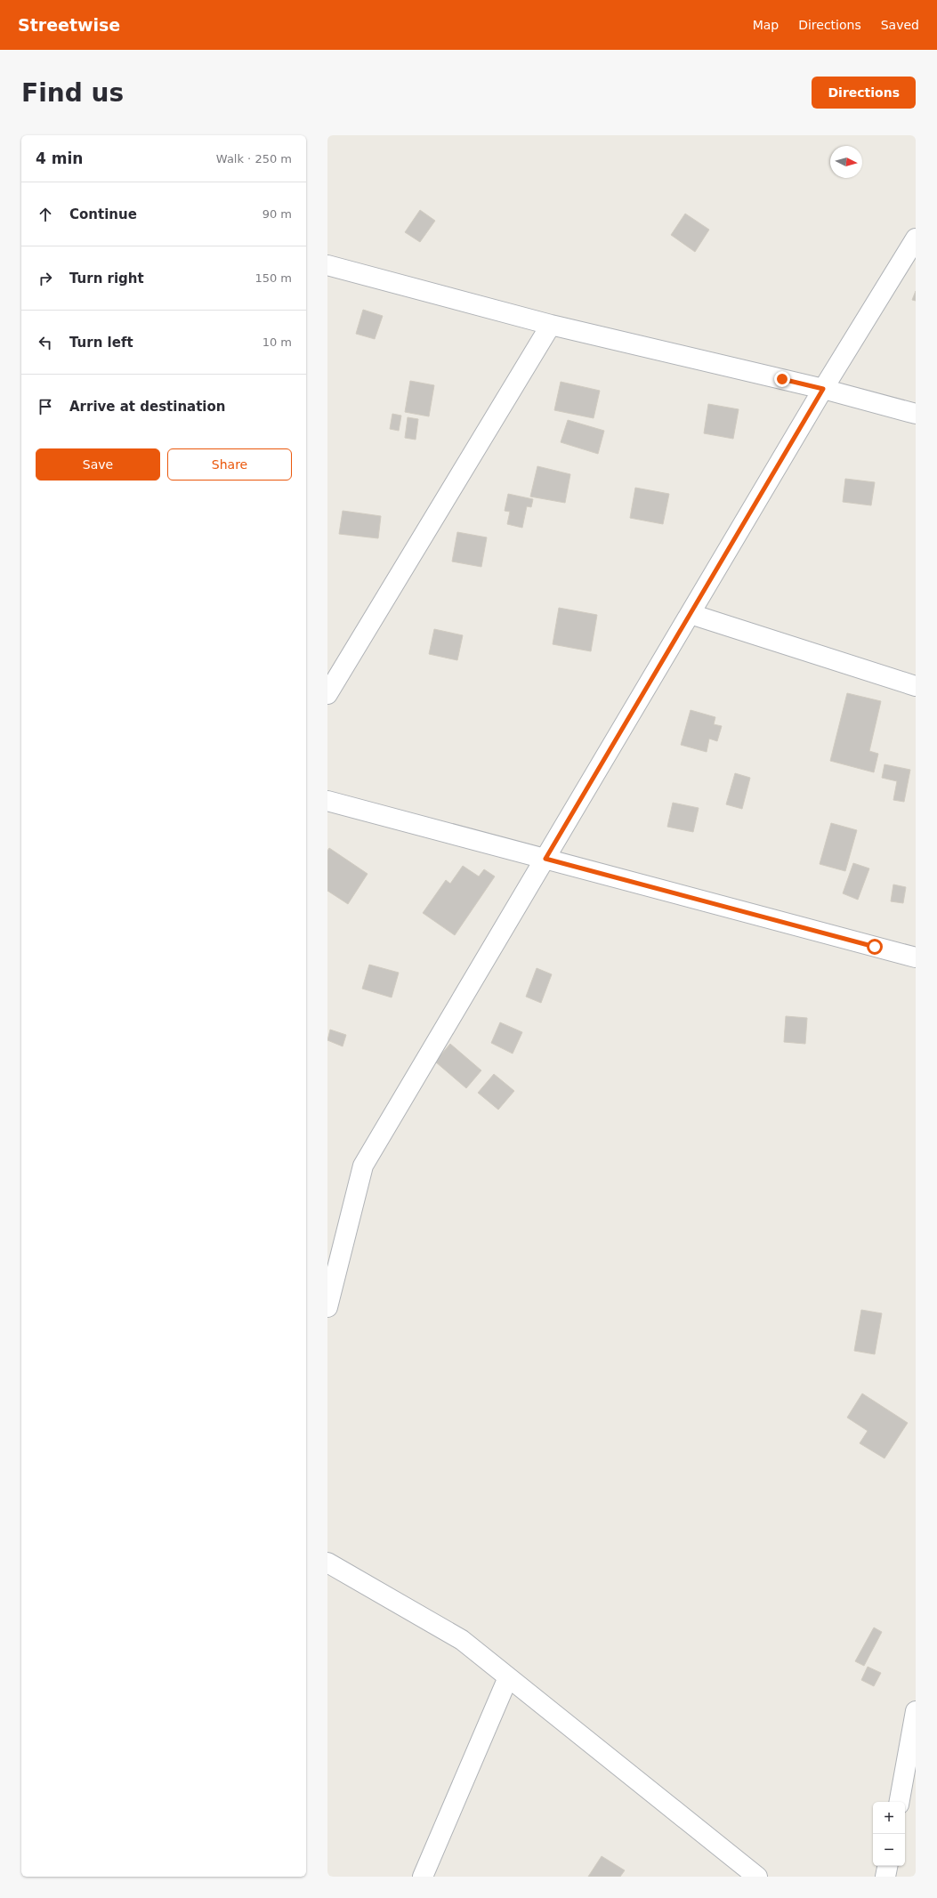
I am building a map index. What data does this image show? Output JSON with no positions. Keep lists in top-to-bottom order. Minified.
{"north":"right","page":{"header":"Streetwise","nav":["Map","Directions","Saved"],"buttons":["Directions",["Save","Share"]],"title":"Find us","heading":["4 min","Walk · 250 m"],"list":[["Continue","90 m"],["Turn right","150 m"],["Turn left","10 m"],"Arrive at destination"],"map_buttons":["+","−"]}}
